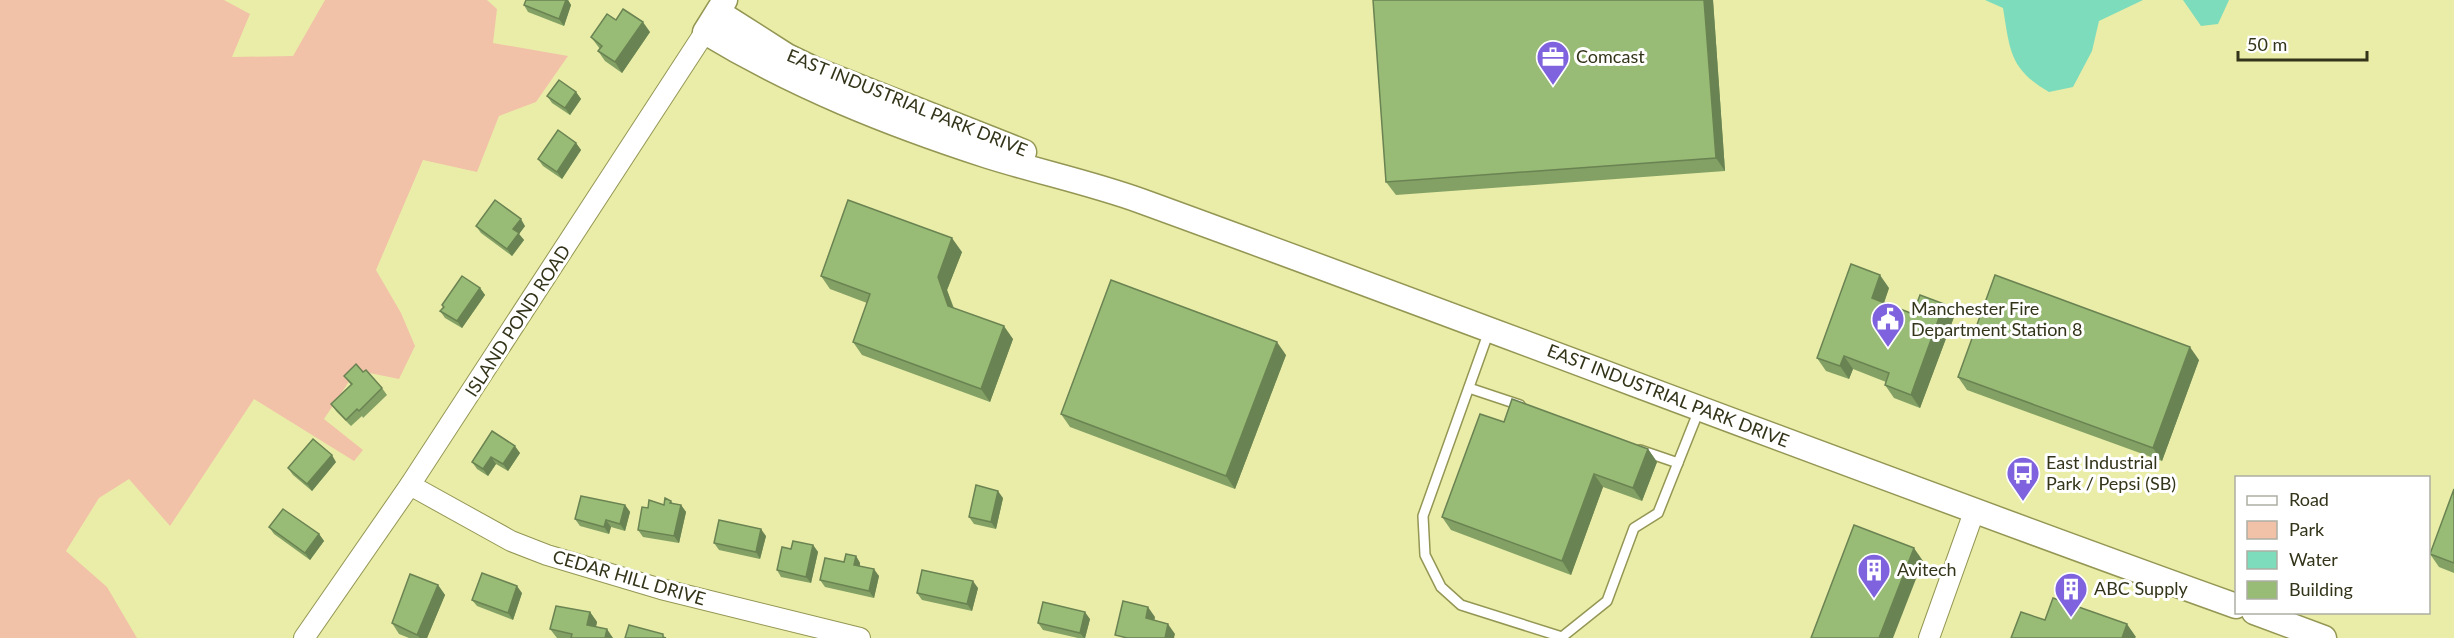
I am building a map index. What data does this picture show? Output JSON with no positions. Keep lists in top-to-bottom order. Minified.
{"streets":{"street":["EAST INDUSTRIAL PARK DRIVE","ISLAND POND ROAD","CEDAR HILL DRIVE"]},"crossings":[["EAST INDUSTRIAL PARK DRIVE","ISLAND POND ROAD"],["ISLAND POND ROAD","CEDAR HILL DRIVE"]],"places":{"office":["Comcast"],"public building":["Manchester Fire Department Station 8"],"bus stop":["East Industrial Park / Pepsi (SB)"],"building":["Avitech","ABC Supply"]},"legend":["Road","Park","Water","Building"],"scale_bar":"50 m"}
